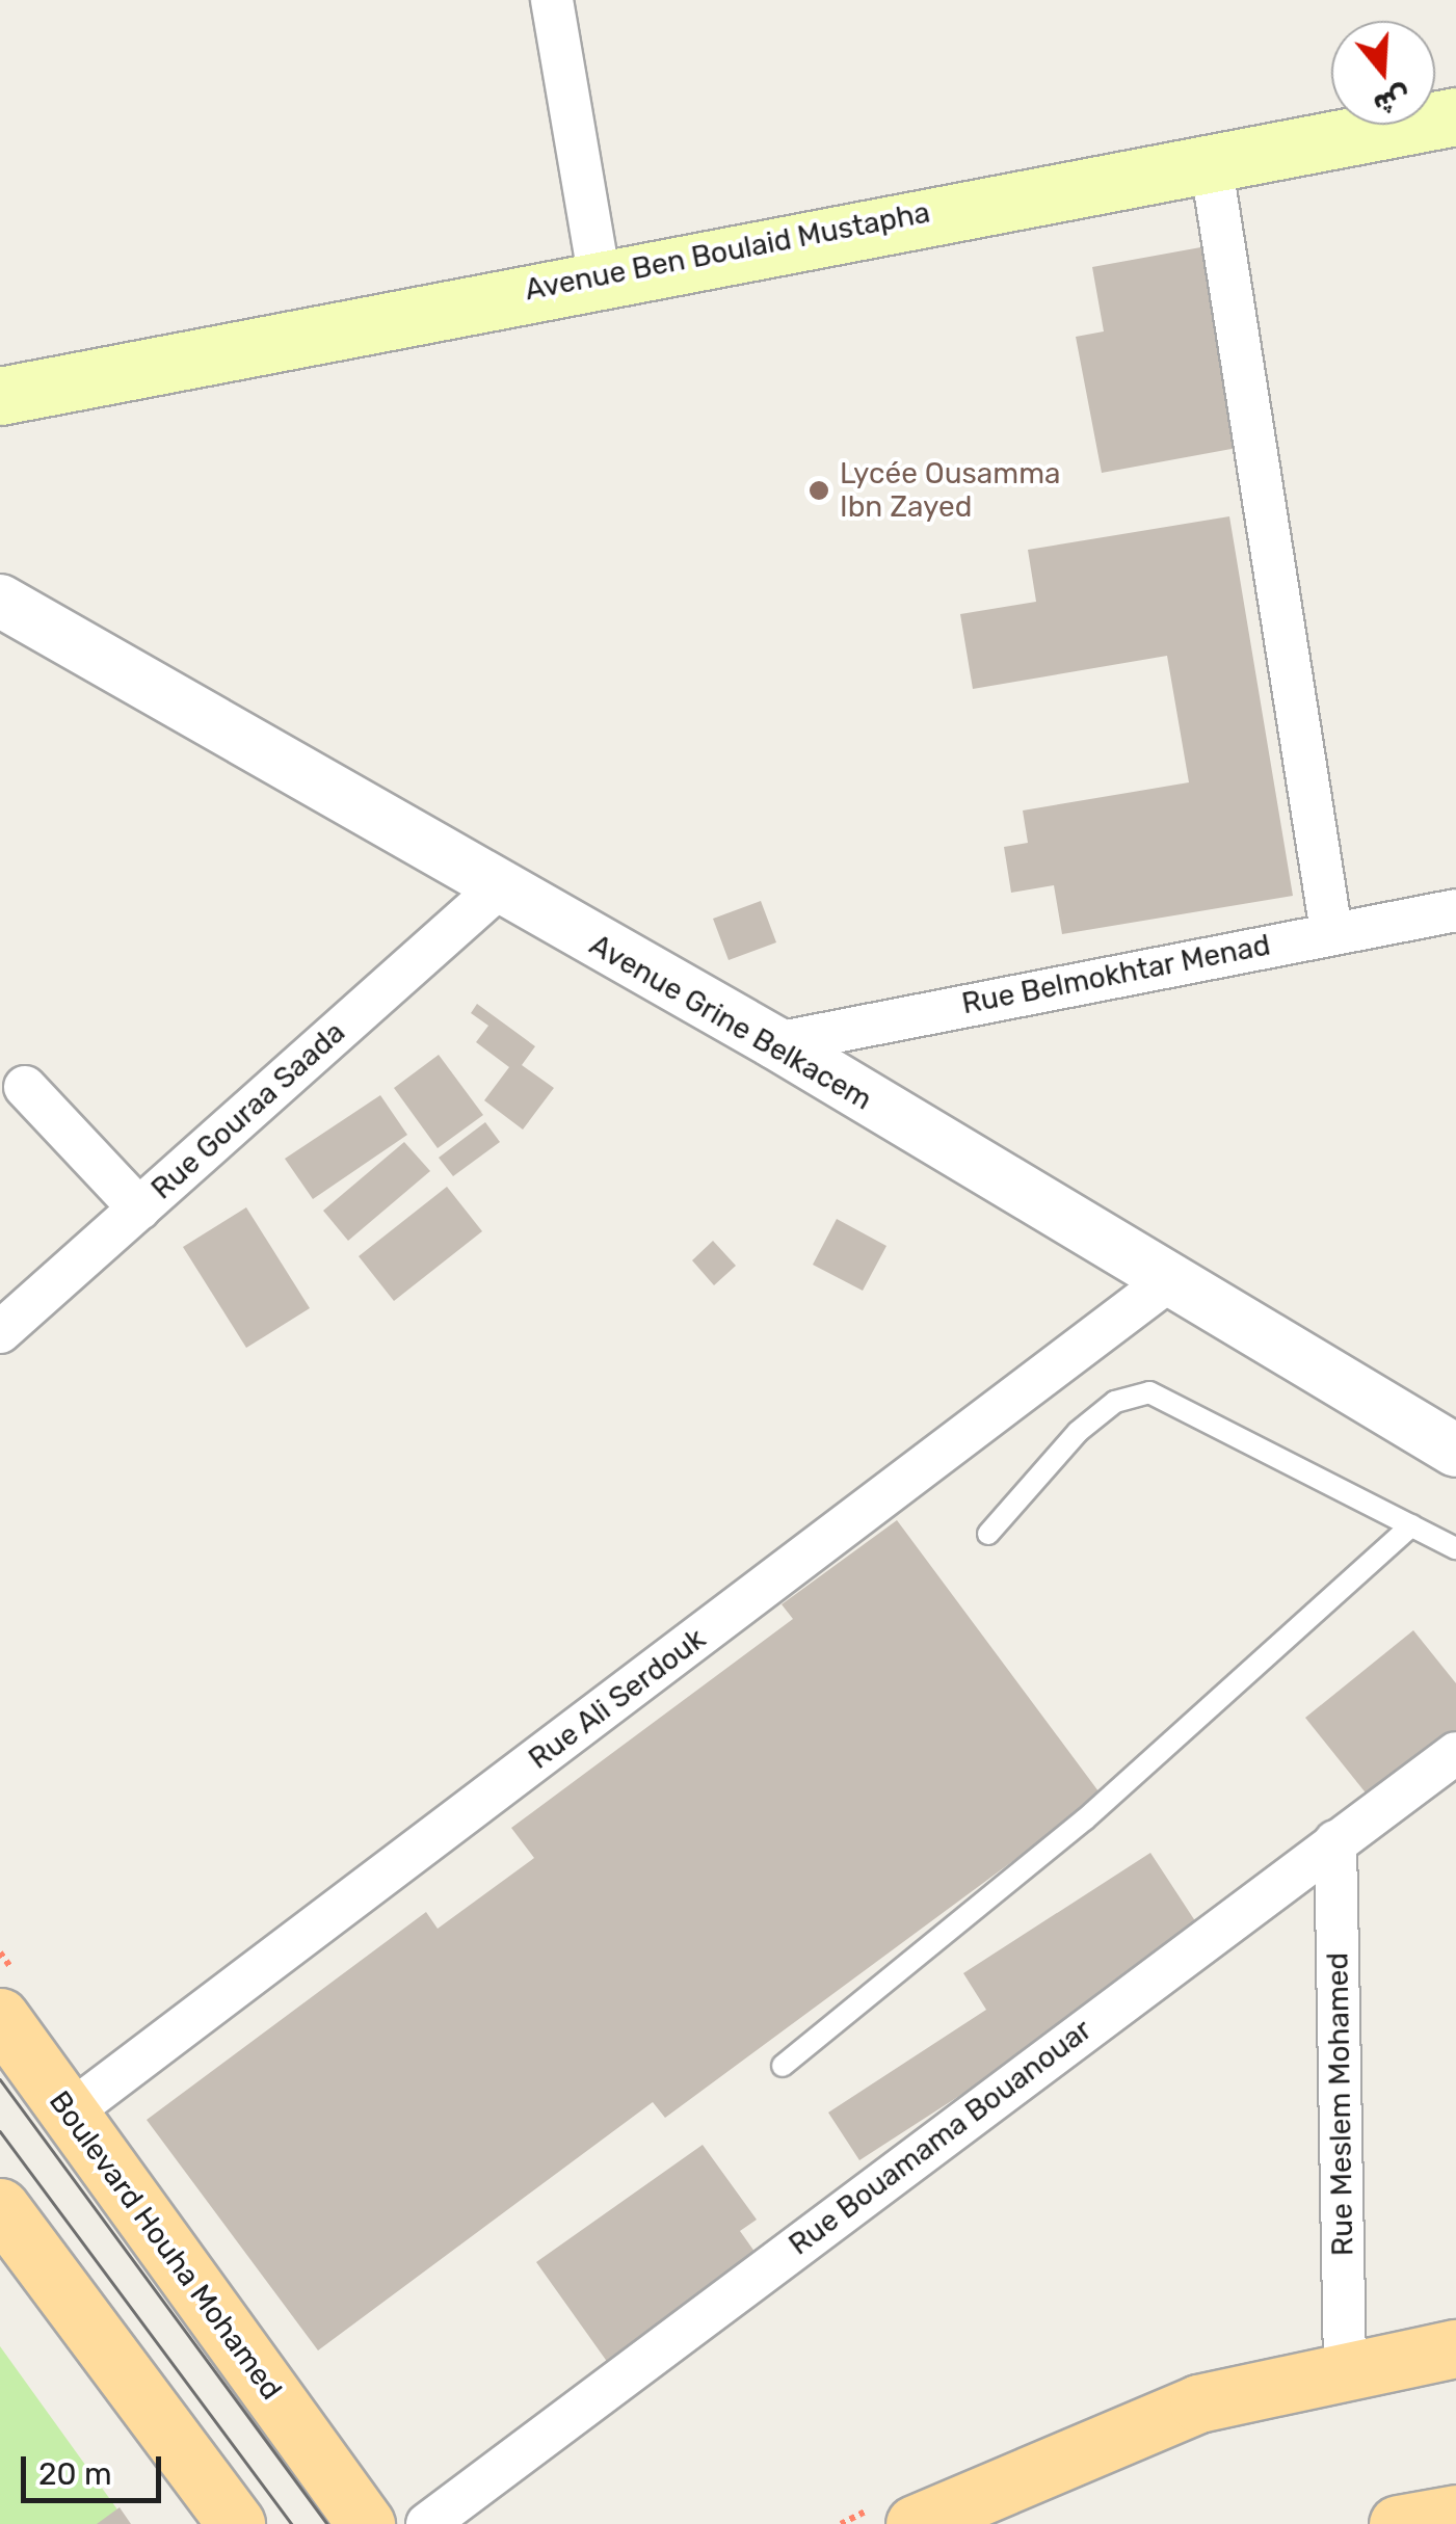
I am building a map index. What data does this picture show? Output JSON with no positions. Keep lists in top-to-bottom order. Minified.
{"streets":{"main road":["Avenue Ben Boulaid Mustapha","Boulevard Houha Mohamed"],"street":["Rue Belmokhtar Menad","Avenue Grine Belkacem","Rue Gouraa Saada","Rue Ali Serdouk","Rue Meslem Mohamed","Rue Bouamama Bouanouar"]},"crossings":[["Rue Belmokhtar Menad","Avenue Grine Belkacem"],["Avenue Grine Belkacem","Rue Gouraa Saada"],["Avenue Grine Belkacem","Rue Ali Serdouk"],["Rue Ali Serdouk","Boulevard Houha Mohamed"],["Rue Meslem Mohamed","Rue Bouamama Bouanouar"]],"places":["Lycée Ousamma Ibn Zayed"],"scale_bar":"20 m","north":"bottom"}
